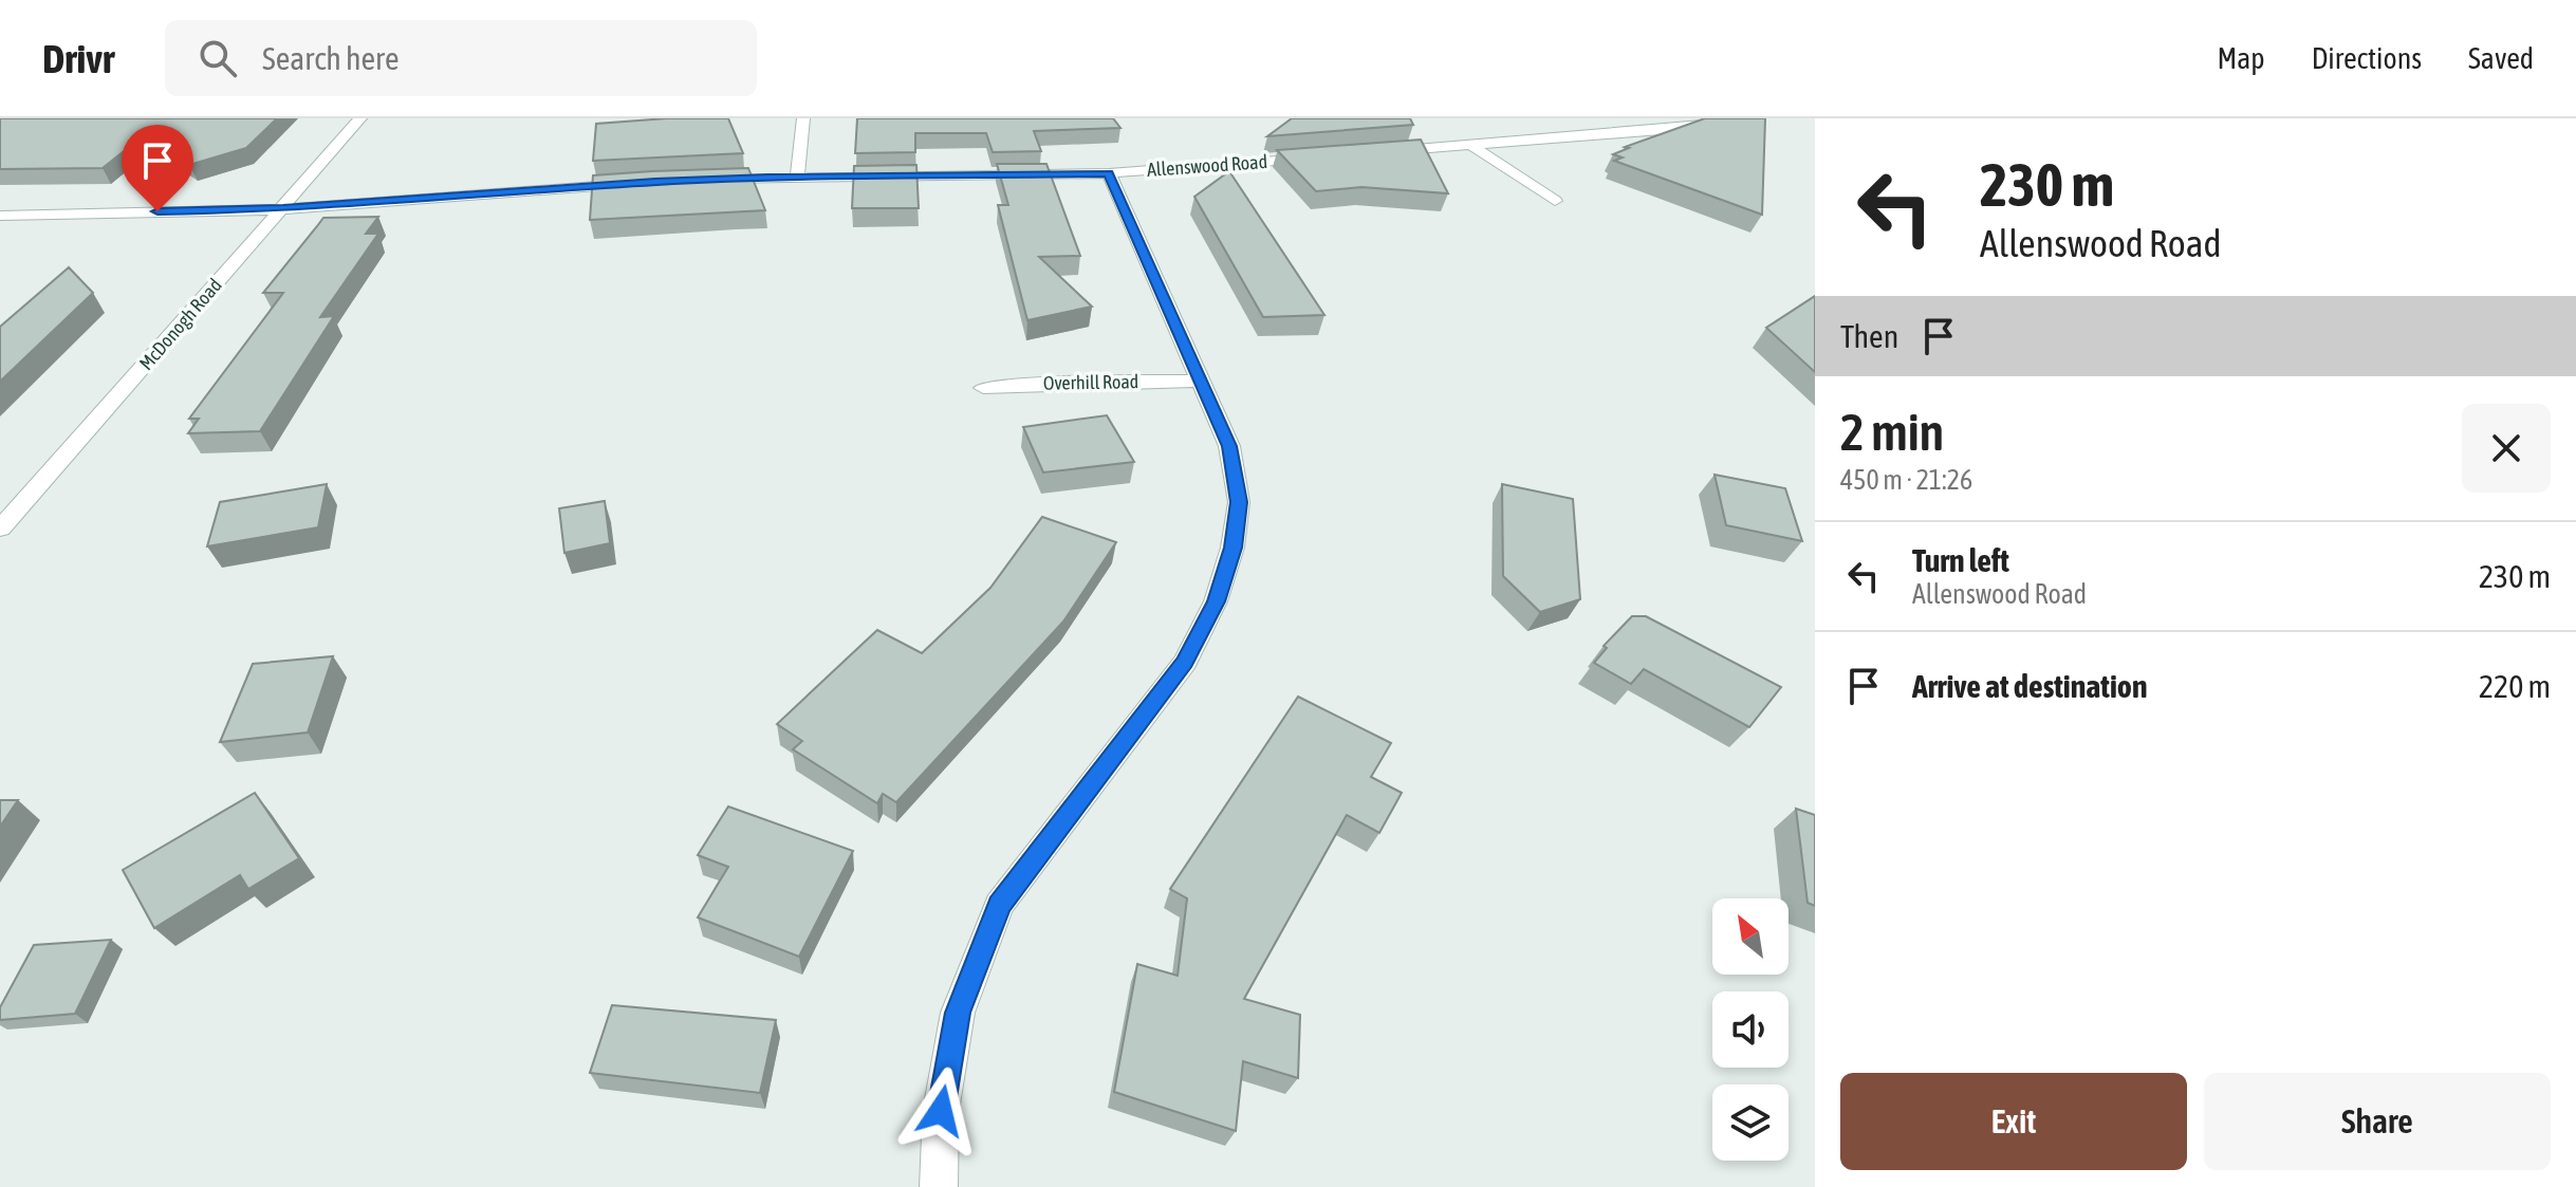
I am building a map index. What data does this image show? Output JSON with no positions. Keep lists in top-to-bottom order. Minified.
{"streets":{"street":["Allenswood Road","McDonogh Road","Overhill Road"]},"north":"top left","page":{"header":"Drivr","search":"Search here","nav":["Map","Directions","Saved"],"turn":["230 m","Allenswood Road"],"then":"Then","heading":["2 min","450 m · 21:26"],"list":[{"name":"Turn left","note":"Allenswood Road","value":"230 m"},{"name":"Arrive at destination","value":"220 m"}],"buttons":["Exit","Share"]}}
